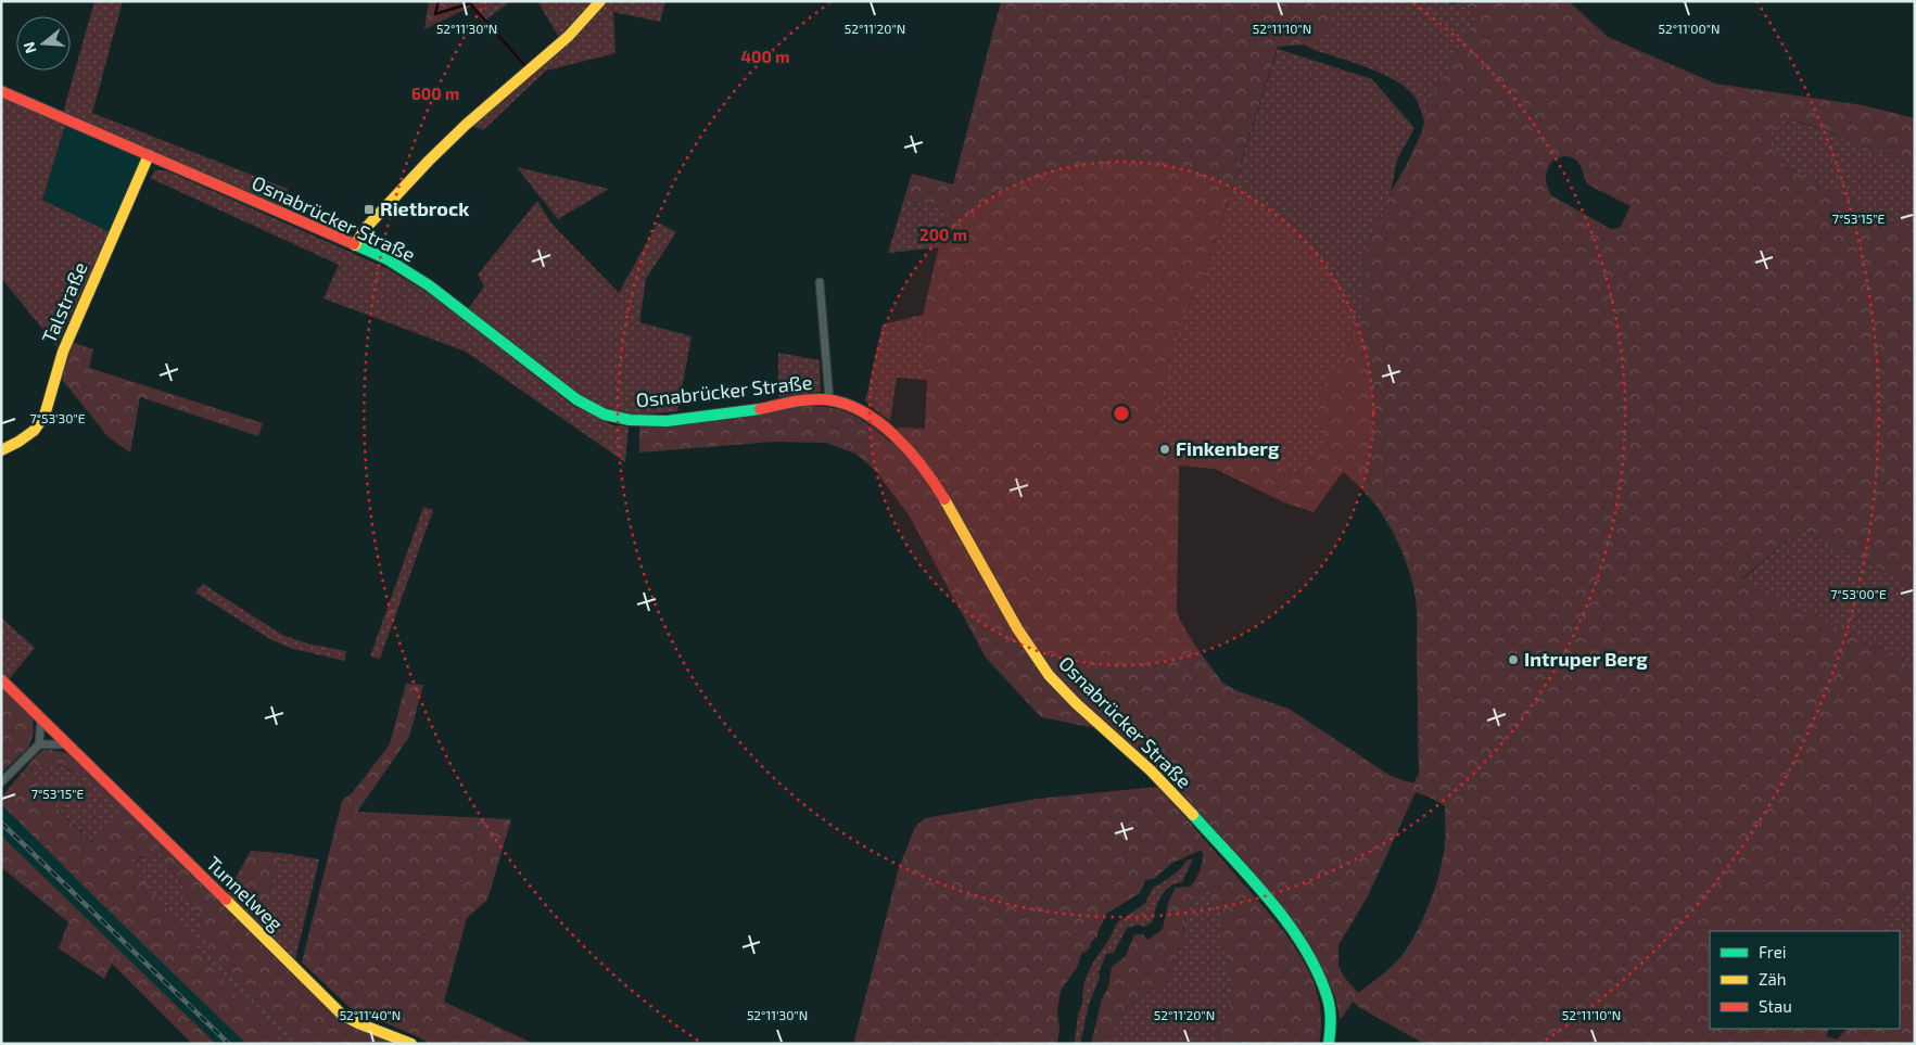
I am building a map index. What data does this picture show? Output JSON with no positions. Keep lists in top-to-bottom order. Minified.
{"streets":{"main road":["Osnabrücker Straße","Talstraße","Tunnelweg"]},"crossings":[["Osnabrücker Straße","Talstraße"]],"places":{"transit":["Rietbrock"],"other":["Finkenberg","Intruper Berg"]},"legend":["Frei","Zäh","Stau"],"north":"left","coordinates":["52°11'30\"N","52°11'10\"N","52°11'20\"N","52°11'00\"N","7°53'15\"E","7°53'30\"E","7°53'00\"E","52°11'40\"N"],"rings":["400 m","600 m","200 m"]}
